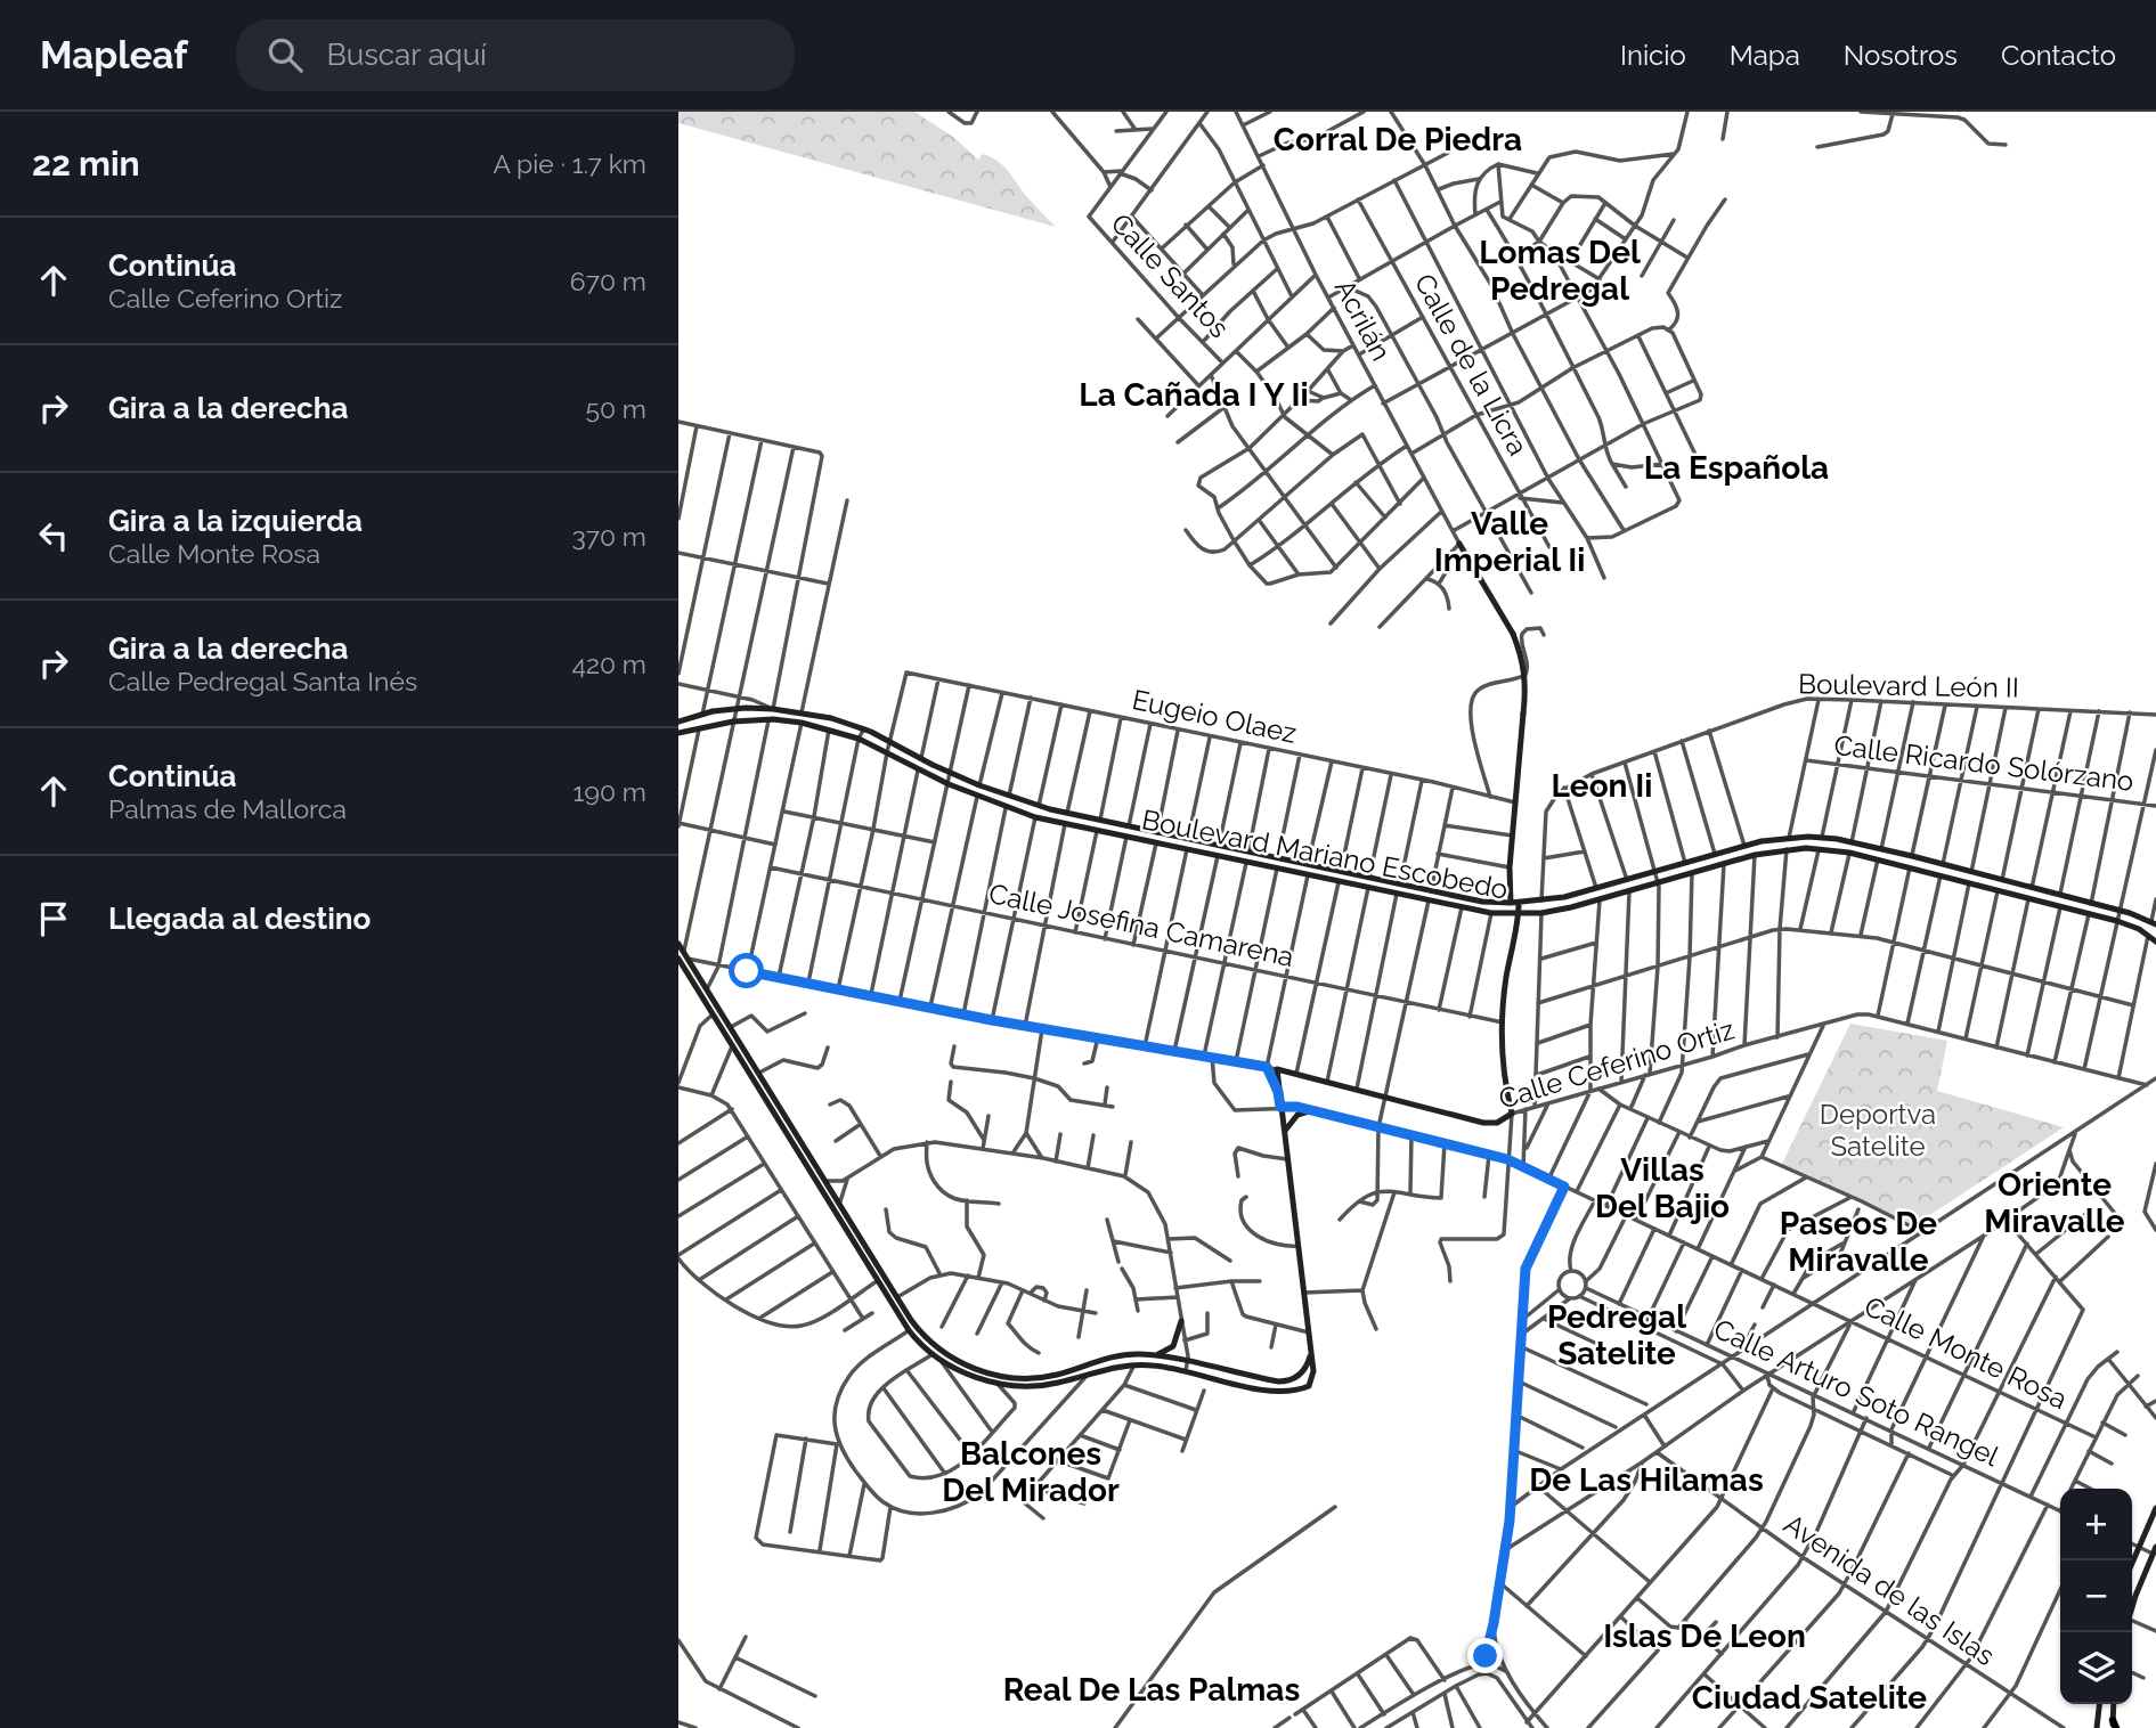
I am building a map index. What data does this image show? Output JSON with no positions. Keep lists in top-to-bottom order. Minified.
{"streets":{"street":["Calle Santos","Acrilán","Calle de la Licra","Boulevard León II","Eugeio Olaez","Calle Ricardo Solórzano","Boulevard Mariano Escobedo","Calle Josefina Camarena","Calle Ceferino Ortiz","Calle Monte Rosa","Calle Arturo Soto Rangel","Avenida de las Islas"]},"crossings":[["Eugeio Olaez","Boulevard Mariano Escobedo"],["Calle Ceferino Ortiz","Calle Monte Rosa"]],"districts":["Corral De Piedra","Lomas Del Pedregal","La Cañada I Y Ii","La Española","Valle Imperial Ii","Leon Ii","Villas Del Bajio","Oriente Miravalle","Paseos De Miravalle","Pedregal Satelite","Balcones Del Mirador","De Las Hilamas","Islas De Leon","Real De Las Palmas","Ciudad Satelite"],"parks":["Deportva Satelite"],"page":{"header":"Mapleaf","search":"Buscar aquí","nav":["Inicio","Mapa","Nosotros","Contacto"],"heading":["22 min","A pie · 1.7 km"],"list":[["Continúa","Calle Ceferino Ortiz","670 m"],["Gira a la derecha","50 m"],["Gira a la izquierda","Calle Monte Rosa","370 m"],["Gira a la derecha","Calle Pedregal Santa Inés","420 m"],["Continúa","Palmas de Mallorca","190 m"],"Llegada al destino"],"map_buttons":["+","−"]}}
